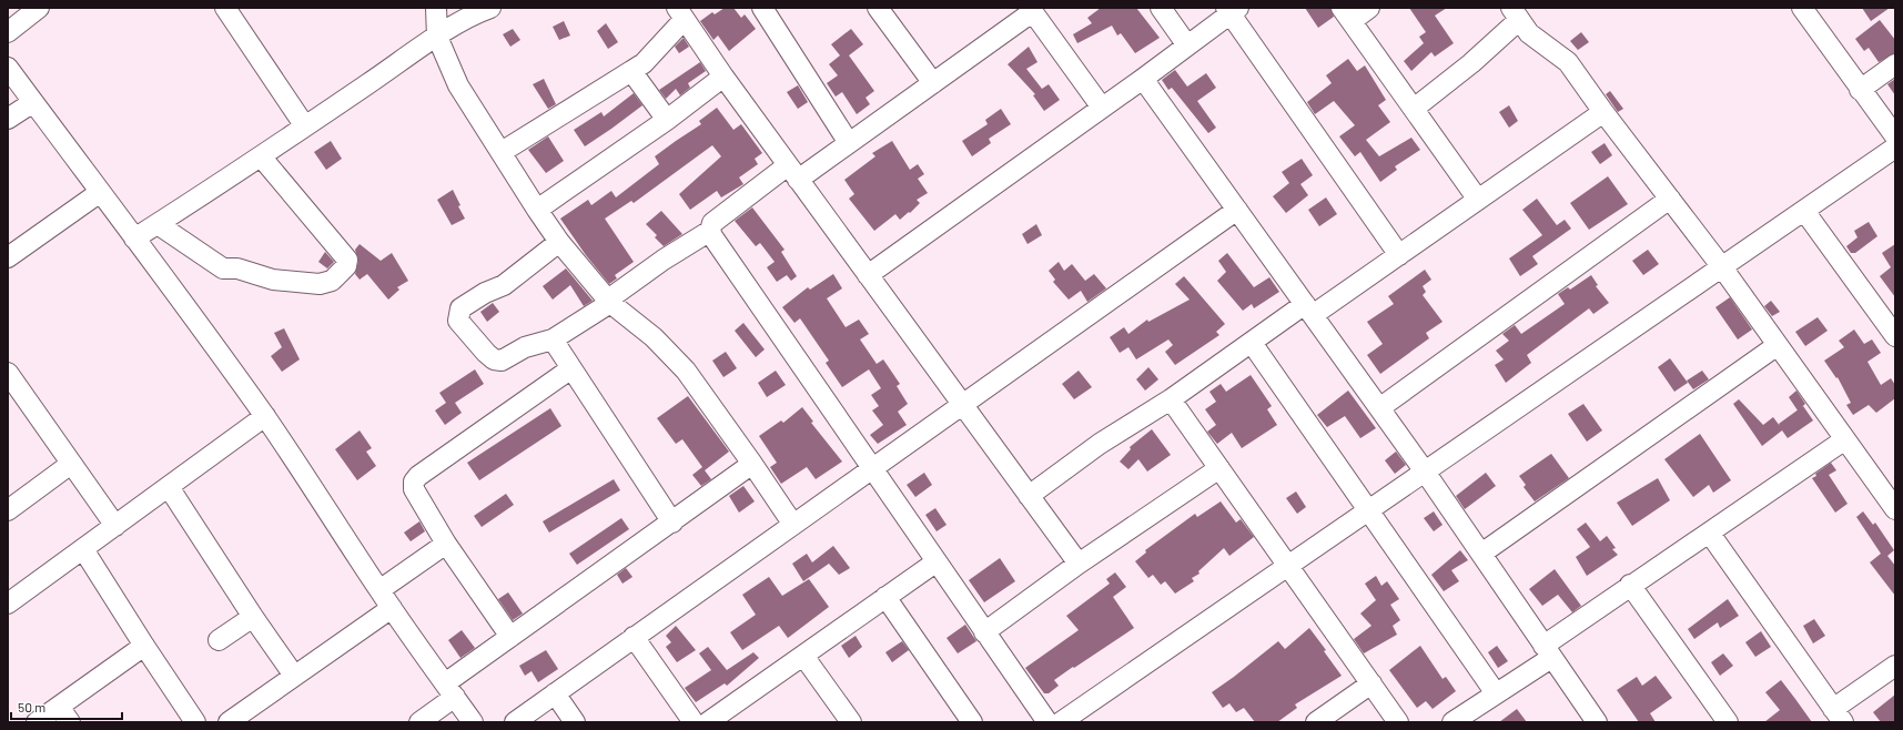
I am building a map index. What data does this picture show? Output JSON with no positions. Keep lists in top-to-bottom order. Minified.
{"scale_bar":"50 m"}
